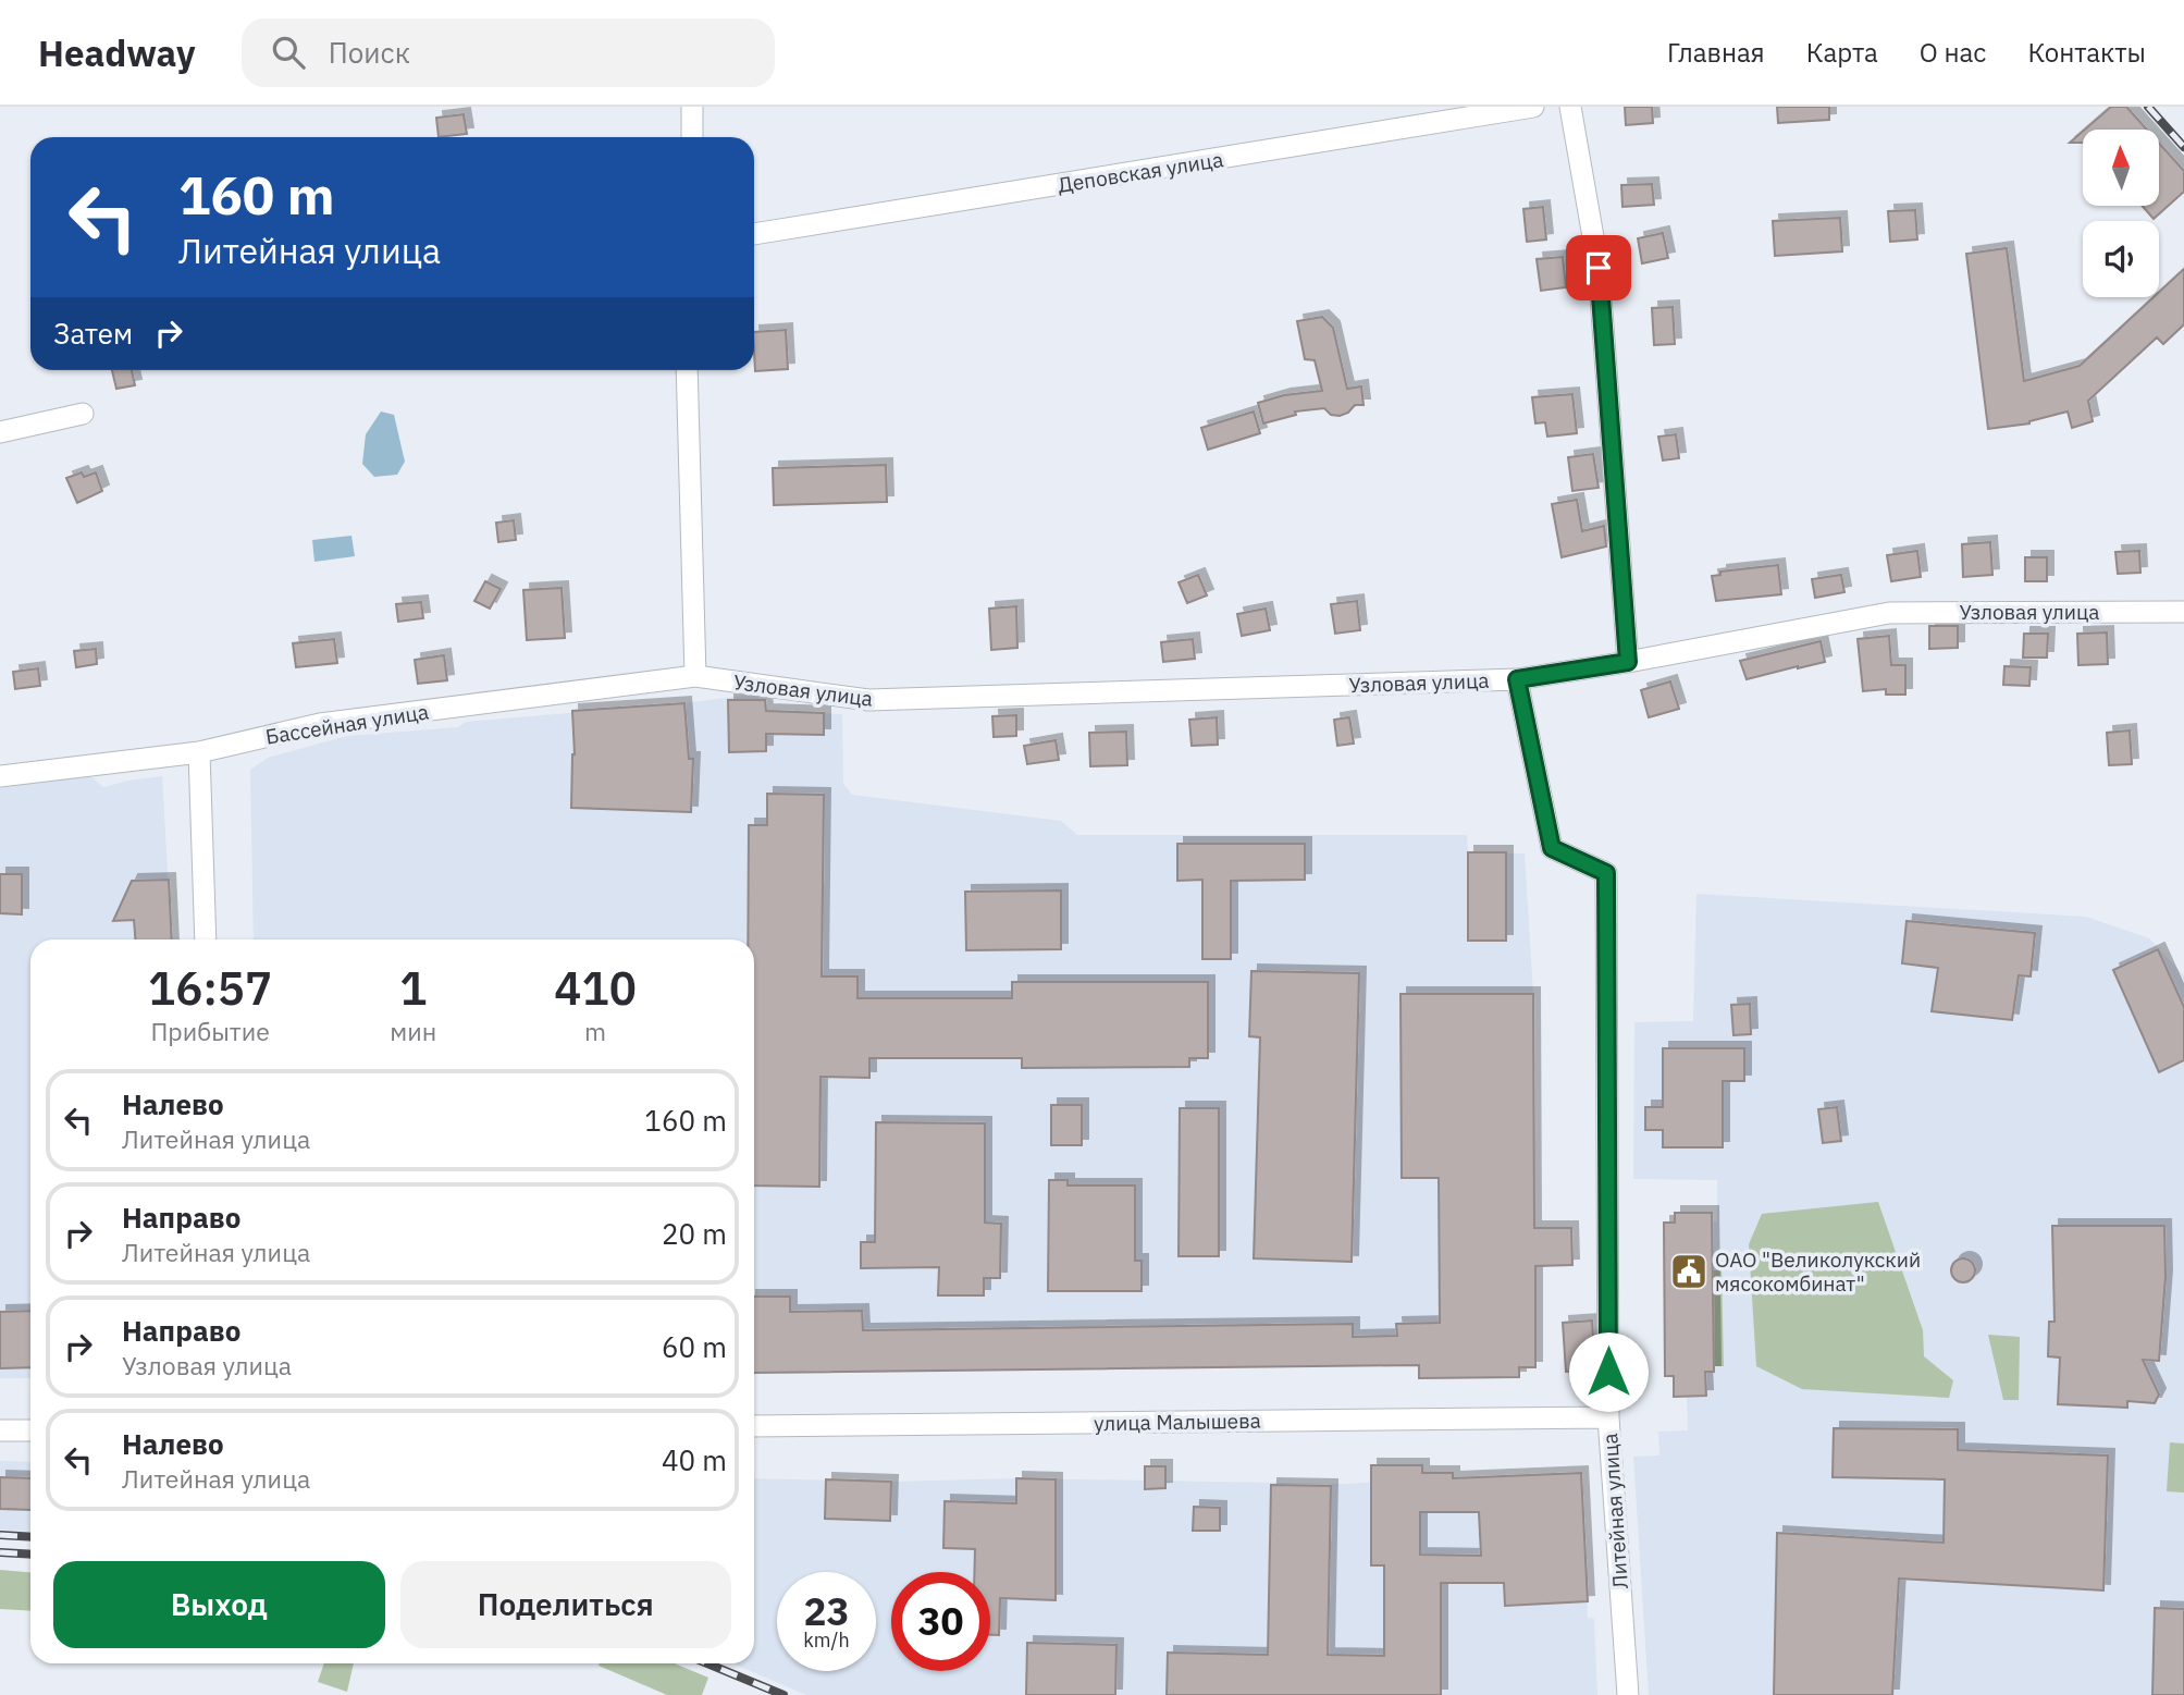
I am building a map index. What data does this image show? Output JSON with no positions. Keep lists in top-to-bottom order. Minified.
{"streets":{"street":["Деповская улица","Узловая улица","Бассейная улица","улица Малышева","Литейная улица"]},"crossings":[["Узловая улица","Бассейная улица"],["Узловая улица","Литейная улица"],["улица Малышева","Литейная улица"]],"places":{"public building":["ОАО \"Великолукский мясокомбинат\""]},"north":"top","page":{"header":"Headway","search":"Поиск","nav":["Главная","Карта","О нас","Контакты"],"turn":["160 m","Литейная улица"],"then":"Затем","eta":["16:57","Прибытие","1","мин","410","m"],"list":[{"name":"Налево","note":"Литейная улица","value":"160 m"},{"name":"Направо","note":"Литейная улица","value":"20 m"},{"name":"Направо","note":"Узловая улица","value":"60 m"},{"name":"Налево","note":"Литейная улица","value":"40 m"}],"buttons":["Выход","Поделиться"],"speed":"23 km/h","limit":"30"}}
